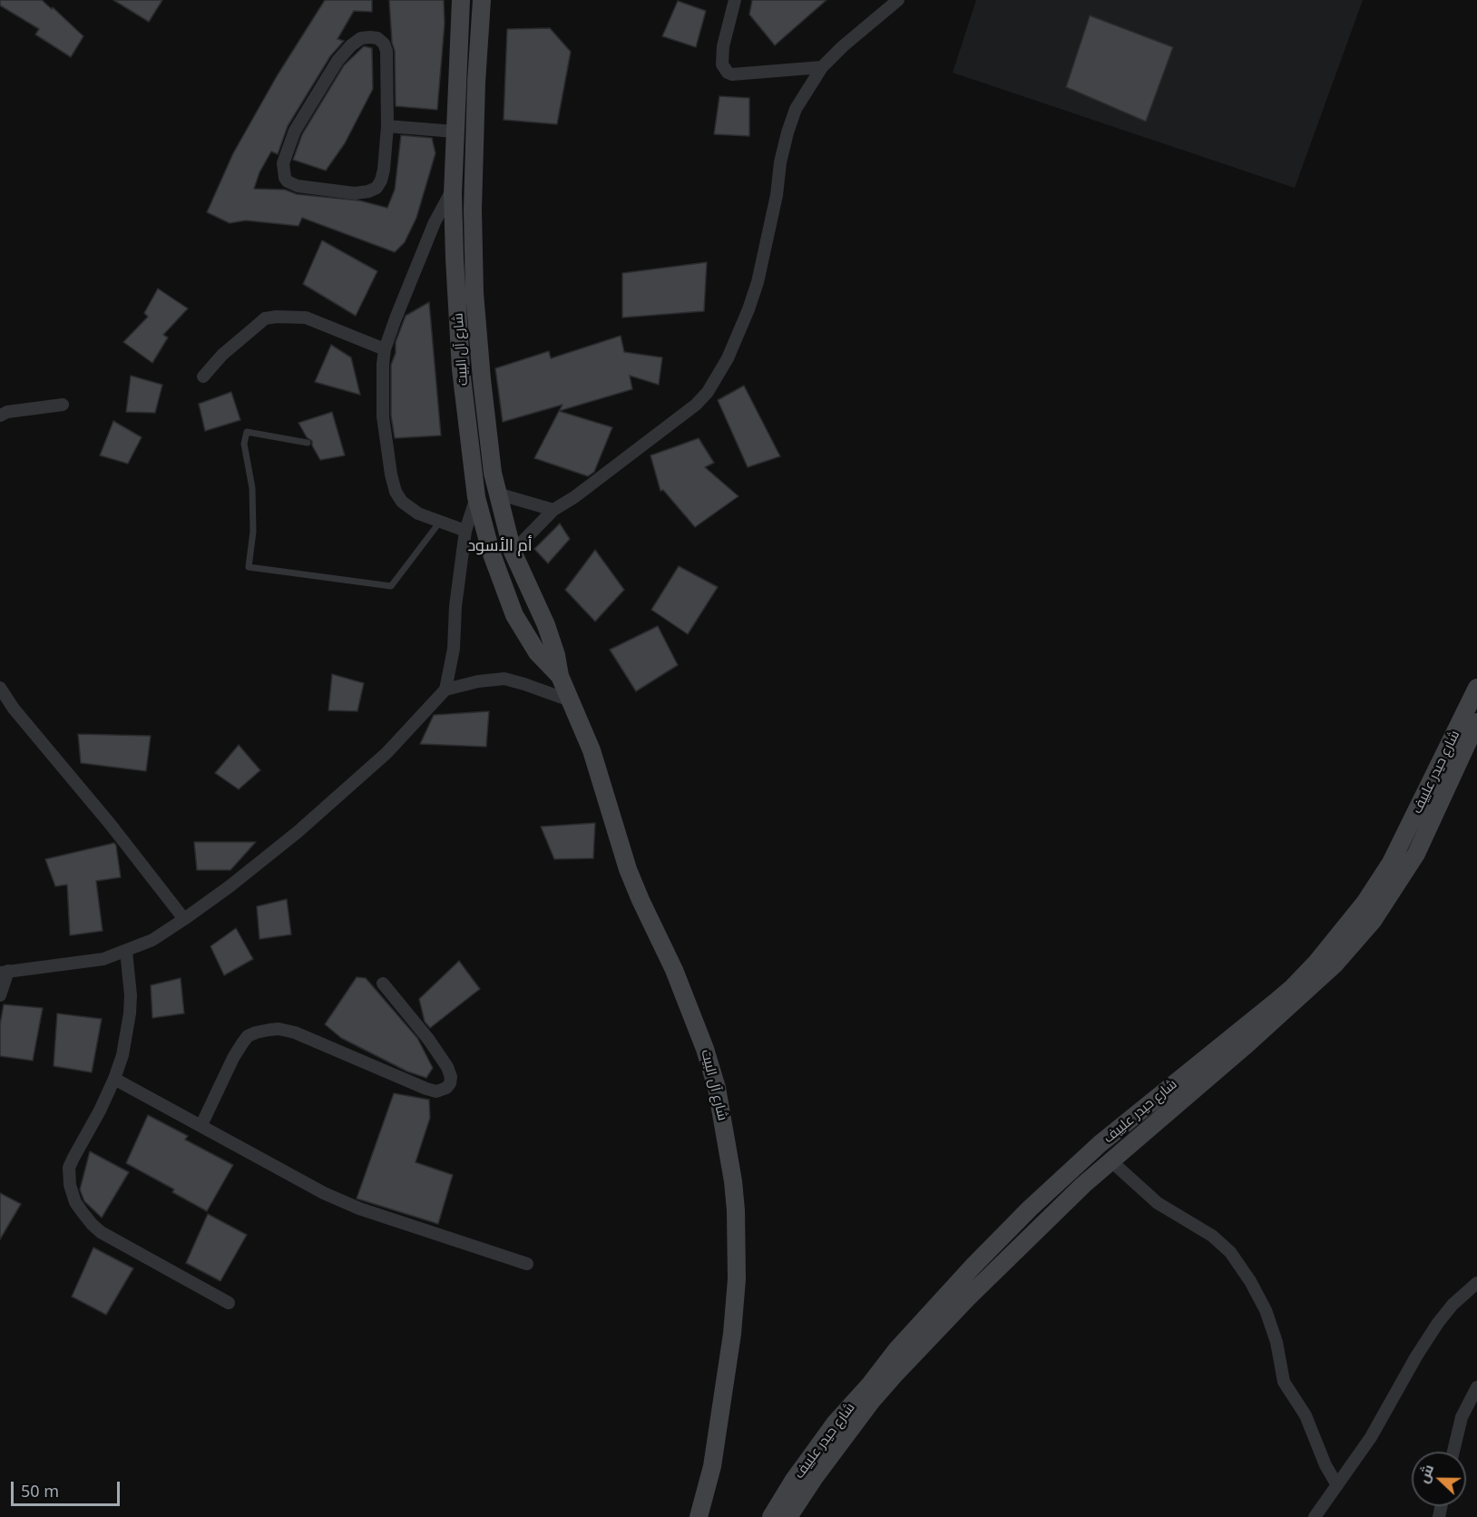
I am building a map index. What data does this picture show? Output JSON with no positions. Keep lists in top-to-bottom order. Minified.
{"streets":{"street":["شارع آل البيت","شارع حيدر علييف"]},"districts":["أم الأسود"],"scale_bar":"50 m","north":"left"}
